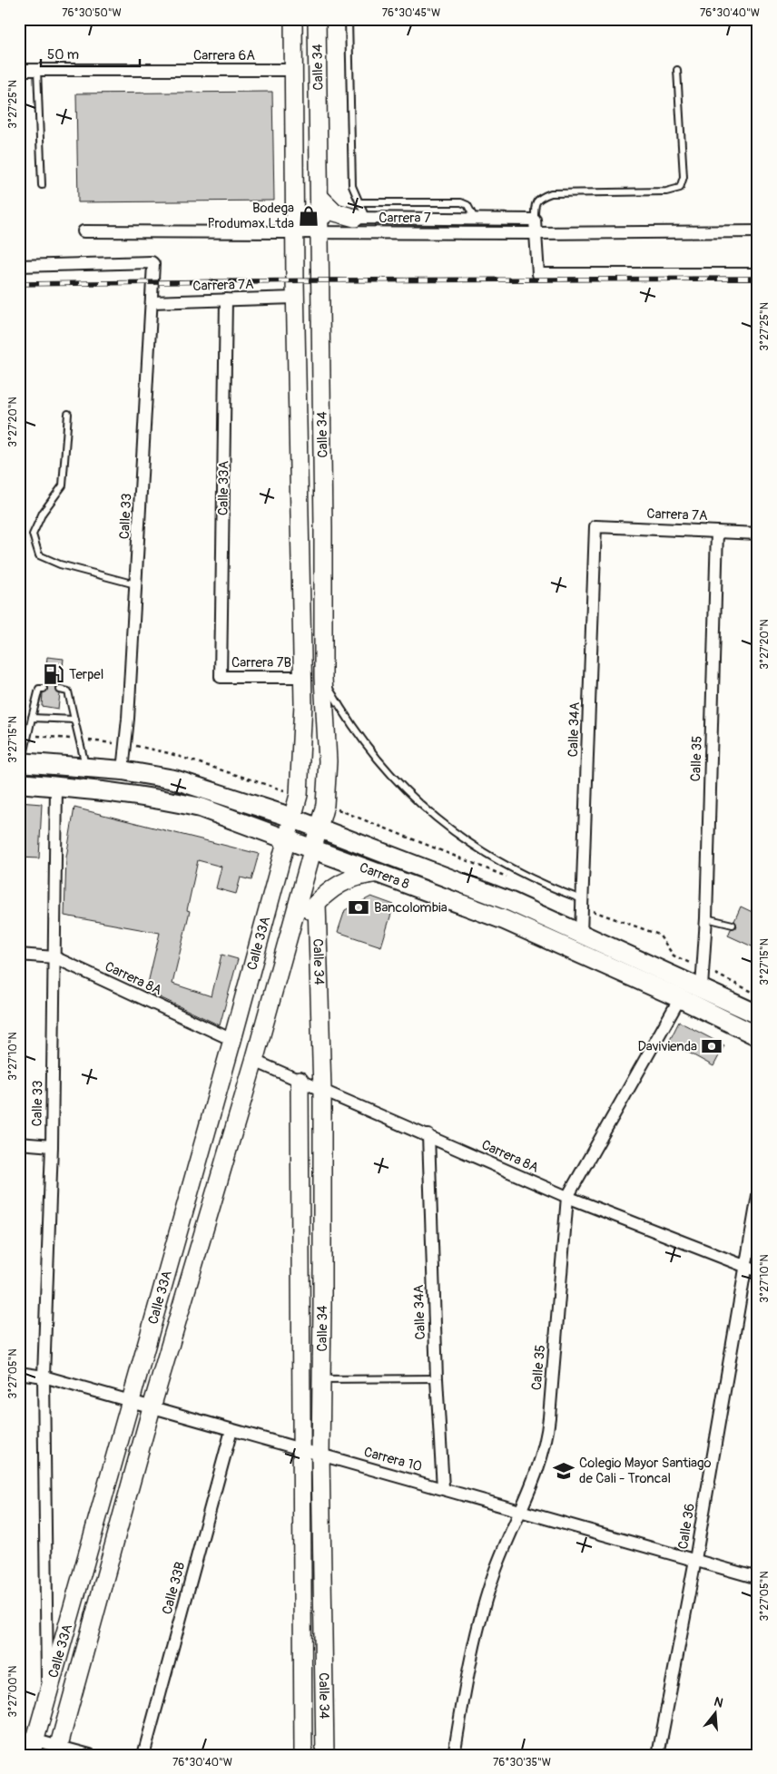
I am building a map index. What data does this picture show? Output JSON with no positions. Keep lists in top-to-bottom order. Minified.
{"streets":{"main road":["Calle 34","Calle 33A","Carrera 8"],"street":["Carrera 6A","Carrera 7","Carrera 7A","Calle 33","Carrera 7B","Calle 34A","Calle 35","Carrera 8A","Carrera 10","Calle 36","Calle 33B"]},"crossings":[["Carrera 6A","Calle 34"],["Calle 34","Carrera 7"],["Calle 34","Carrera 7A"],["Calle 34","Calle 33A"],["Calle 34","Carrera 7B"],["Calle 34","Carrera 8"],["Calle 34","Carrera 8A"],["Calle 34","Carrera 10"],["Carrera 7A","Calle 33A"],["Carrera 7A","Calle 33"],["Carrera 7A","Calle 34A"],["Carrera 7A","Calle 35"],["Calle 33A","Calle 33"],["Calle 33A","Carrera 7B"],["Calle 33A","Carrera 8"],["Calle 33A","Carrera 8A"],["Calle 33A","Carrera 10"],["Calle 33","Carrera 8"],["Calle 33","Carrera 8A"],["Calle 33","Carrera 10"],["Calle 34A","Carrera 8"],["Calle 34A","Carrera 8A"],["Calle 34A","Carrera 10"],["Calle 35","Carrera 8"],["Calle 35","Carrera 8A"],["Calle 35","Carrera 10"],["Carrera 8A","Calle 36"],["Carrera 10","Calle 36"],["Carrera 10","Calle 33B"]],"places":{"shop":["Bodega Produmax Ltda"],"fuel station":["Terpel"],"bank":["Bancolombia","Davivienda"],"school or university":["Colegio Mayor Santiago de Cali - Troncal"]},"scale_bar":"50 m","north":"top","coordinates":["76°30'50\"W","76°30'45\"W","76°30'40\"W","3°27'25\"N","3°27'20\"N","3°27'15\"N","3°27'10\"N","3°27'05\"N","3°27'00\"N","76°30'35\"W"]}
